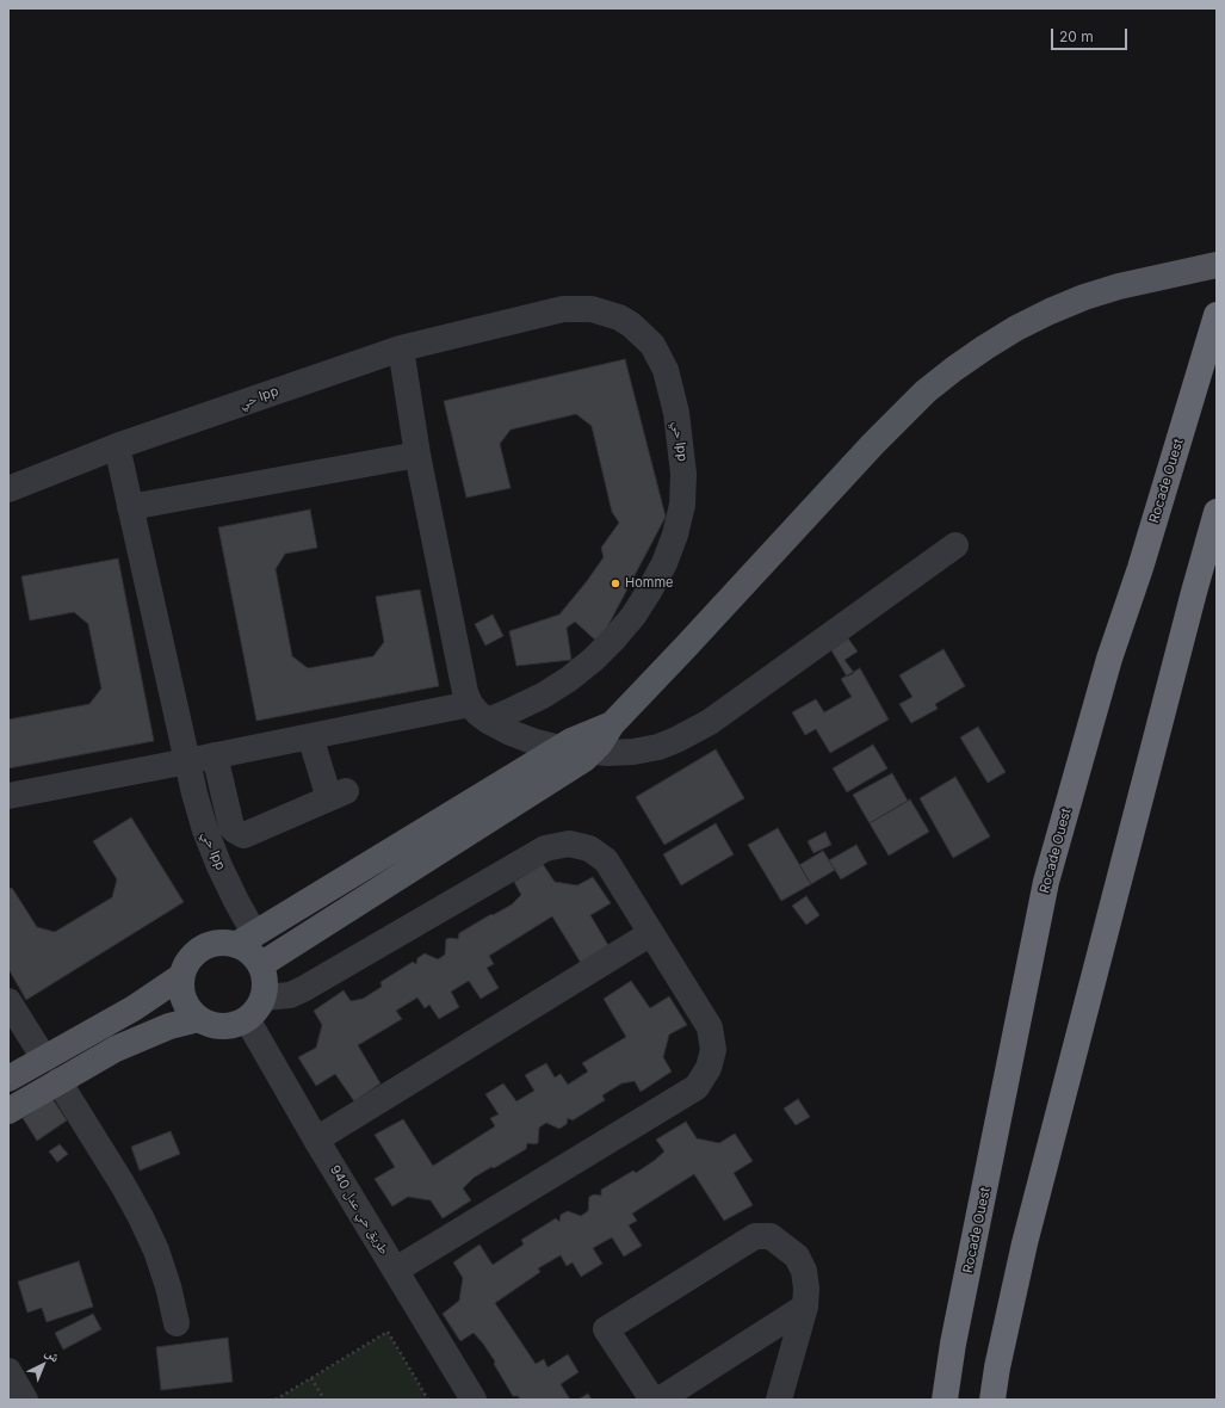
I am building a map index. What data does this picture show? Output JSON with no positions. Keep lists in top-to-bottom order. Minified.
{"streets":{"highway":["Rocade Ouest"],"street":["حي lpp","طريق حي عدل 940"]},"crossings":[["حي lpp","طريق حي عدل 940"]],"places":["Homme"],"scale_bar":"20 m","north":"top right"}
